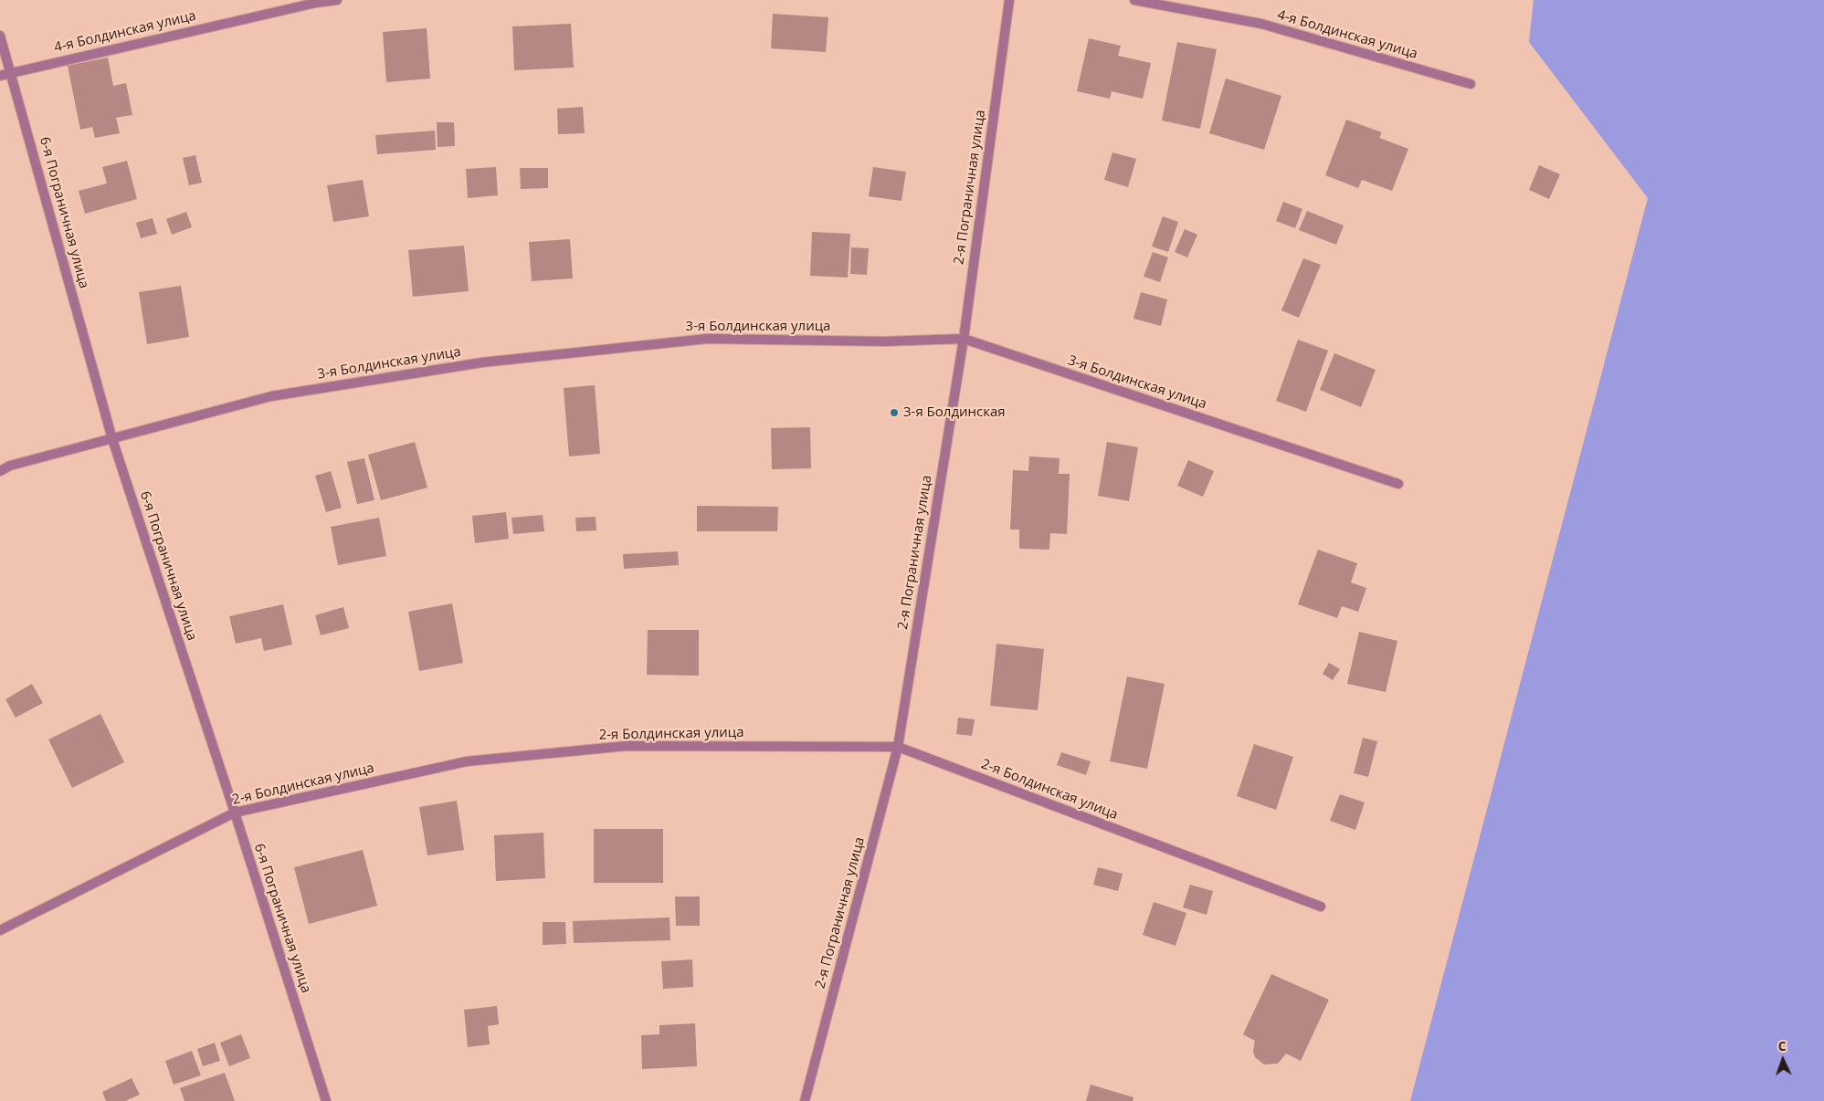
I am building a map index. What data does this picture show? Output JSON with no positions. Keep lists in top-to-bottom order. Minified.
{"streets":{"street":["4-я Болдинская улица","2-я Пограничная улица","6-я Пограничная улица","3-я Болдинская улица","2-я Болдинская улица"]},"crossings":[["4-я Болдинская улица","6-я Пограничная улица"],["2-я Пограничная улица","3-я Болдинская улица"],["2-я Пограничная улица","2-я Болдинская улица"],["6-я Пограничная улица","3-я Болдинская улица"],["6-я Пограничная улица","2-я Болдинская улица"]],"places":["3-я Болдинская"],"north":"top"}
